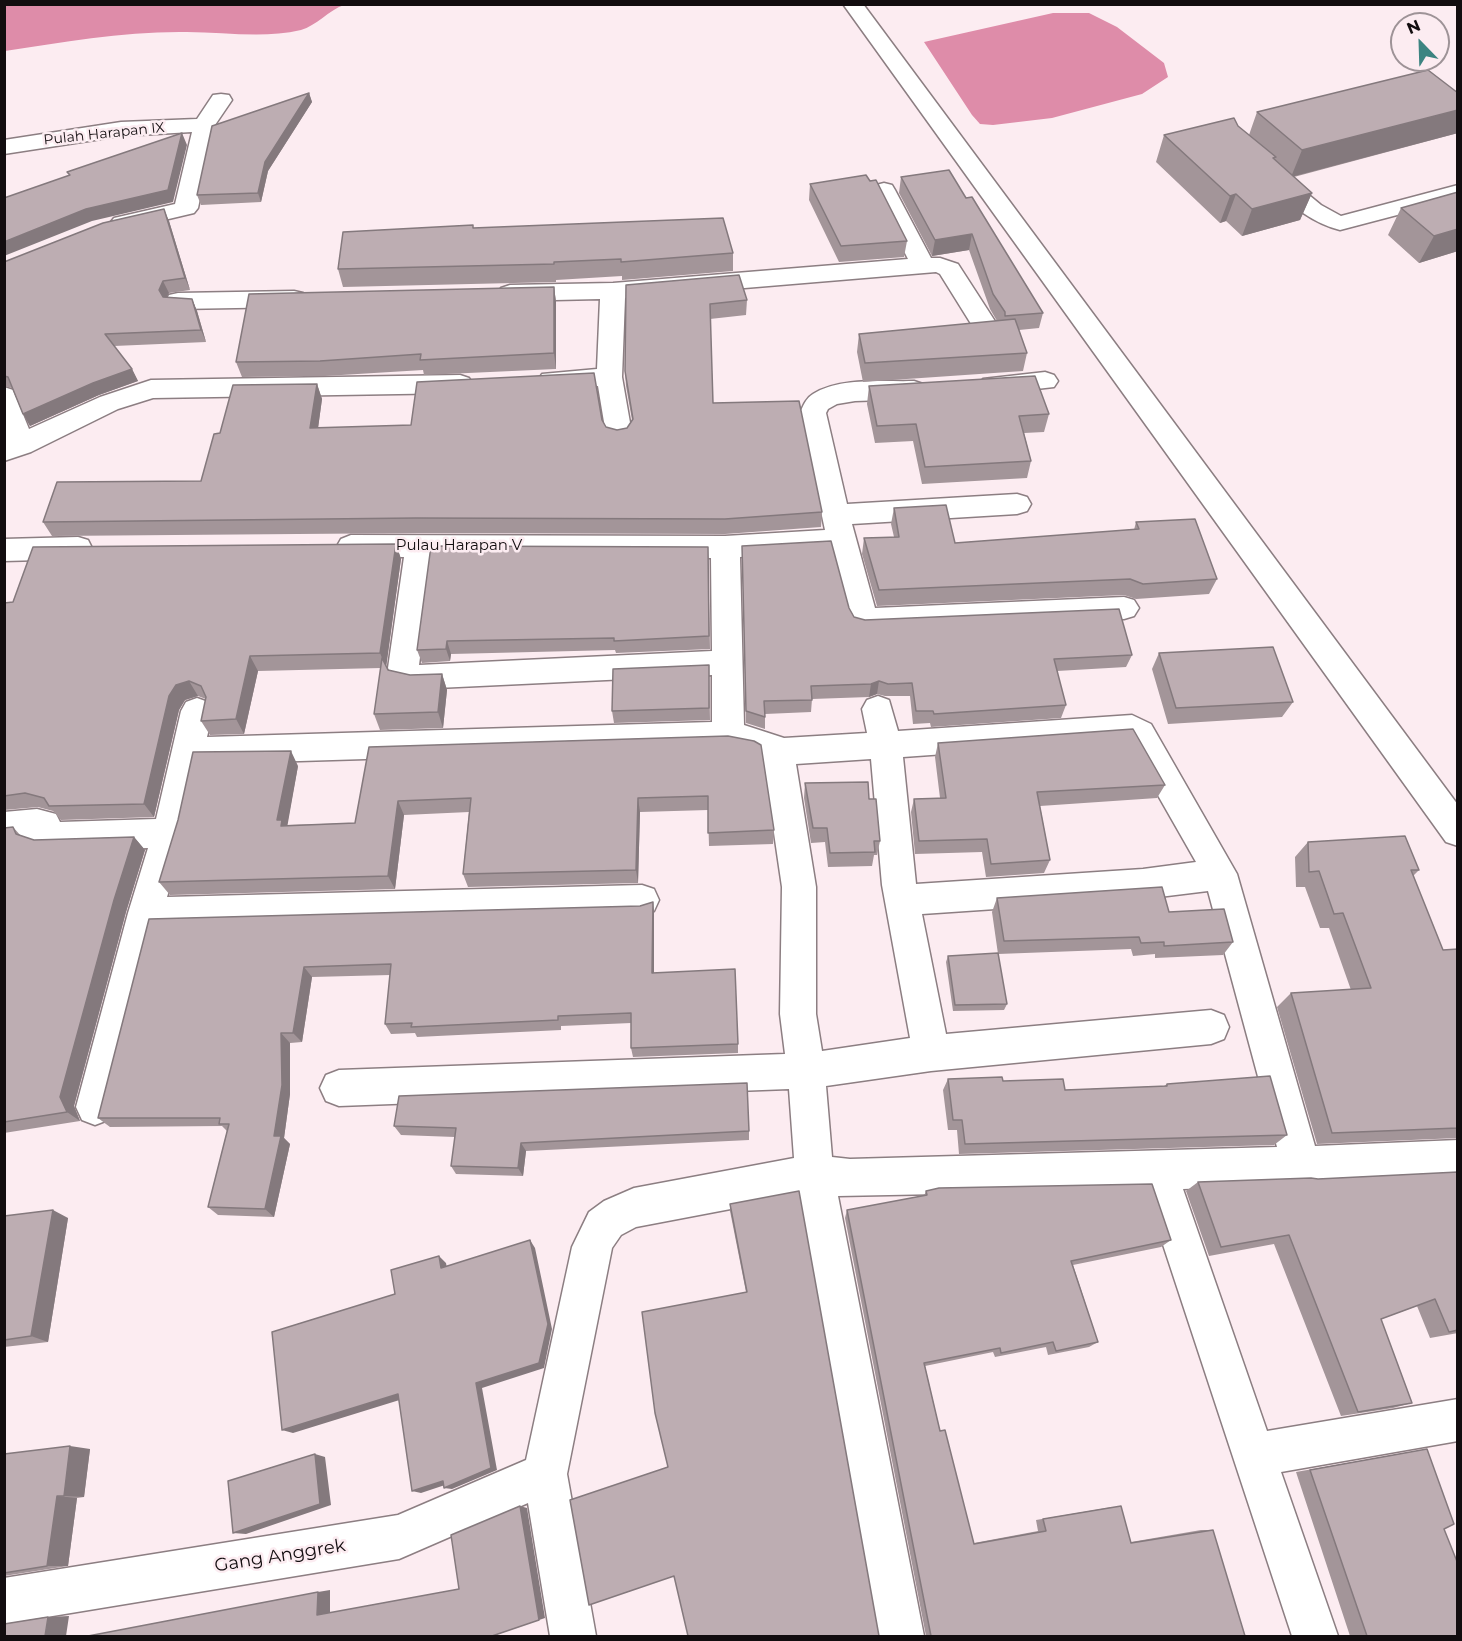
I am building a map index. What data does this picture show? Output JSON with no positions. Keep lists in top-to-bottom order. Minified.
{"streets":{"street":["Pulah Harapan IX","Pulau Harapan V","Gang Anggrek"]},"north":"top left"}
